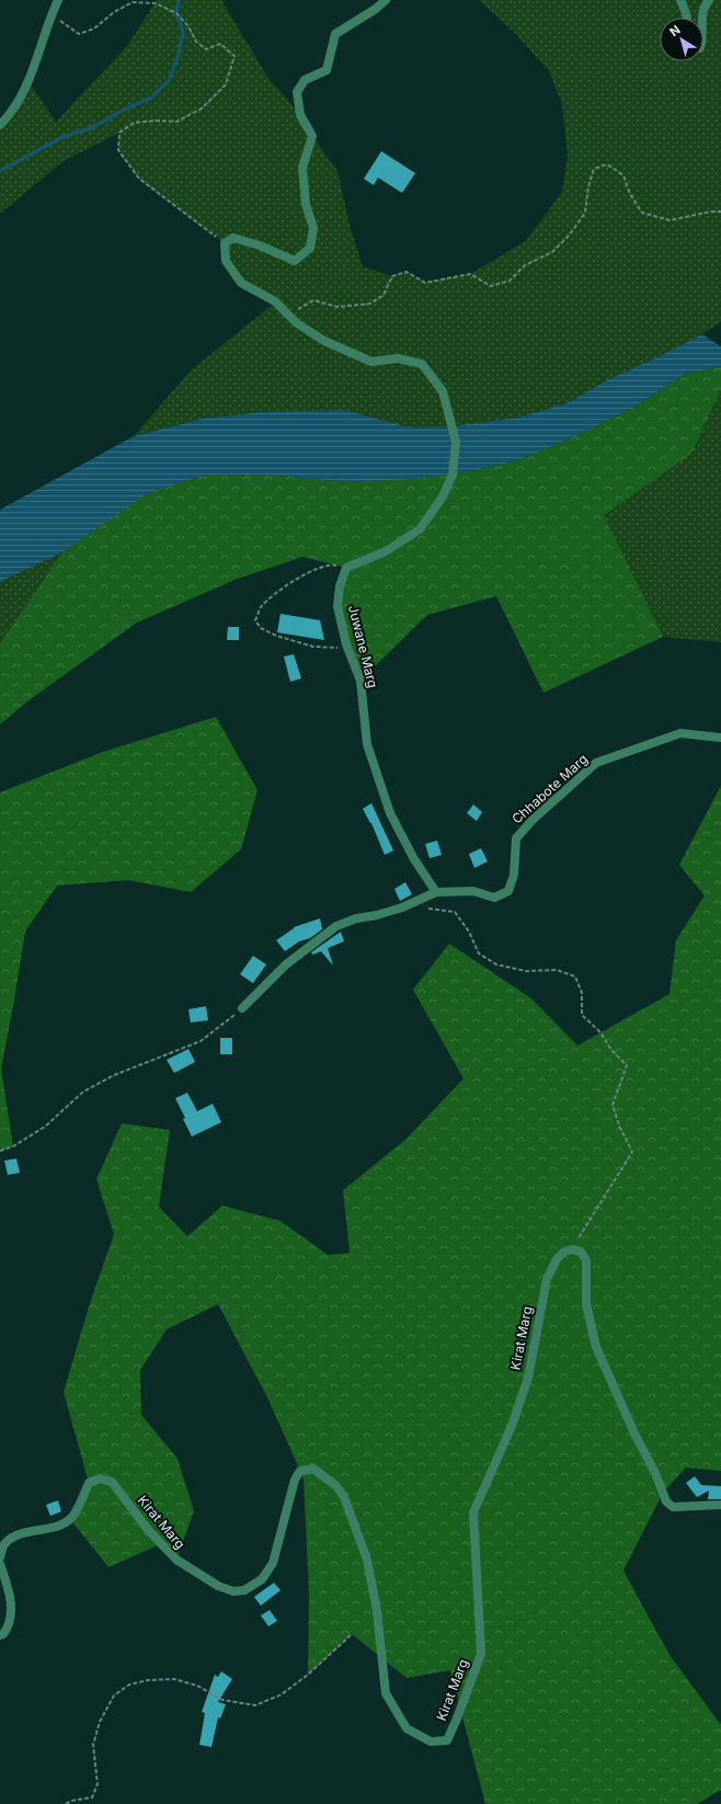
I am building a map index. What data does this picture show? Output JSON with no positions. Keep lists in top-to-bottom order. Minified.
{"streets":{"street":["Juwane Marg","Chhabote Marg","Kirat Marg"]},"crossings":[["Juwane Marg","Chhabote Marg"]],"north":"top left"}
